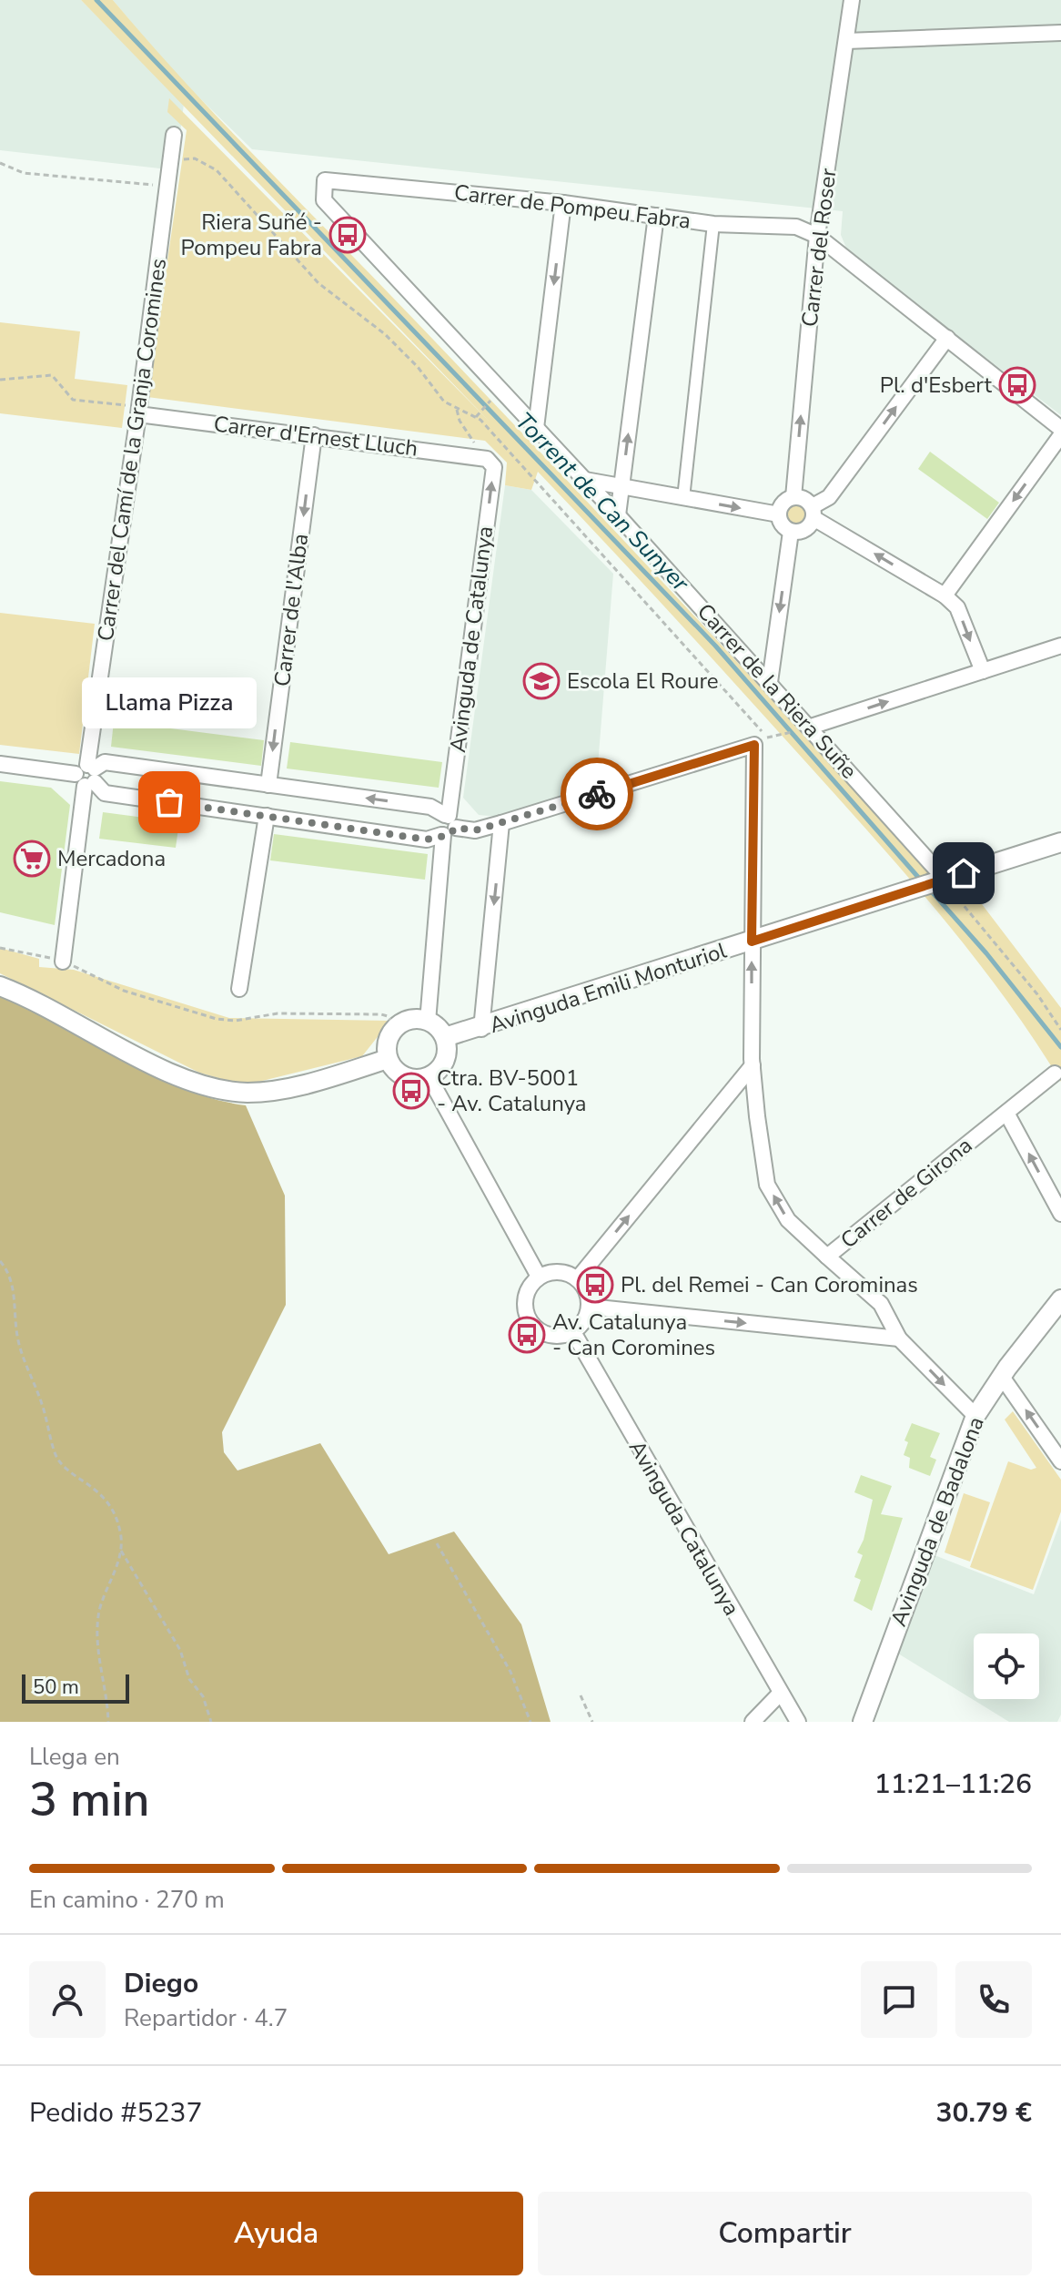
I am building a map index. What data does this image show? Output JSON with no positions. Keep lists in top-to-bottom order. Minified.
{"streets":{"street":["Carrer de Pompeu Fabra","Carrer del Roser","Carrer d'Ernest Lluch","Carrer del Camí de la Granja Coromines","Carrer de l'Alba","Avinguda de Catalunya","Carrer de la Riera Suñe","Avinguda Emili Monturiol","Carrer de Girona","Avinguda de Badalona","Avinguda Catalunya"]},"crossings":[["Carrer de Pompeu Fabra","Carrer del Roser"],["Carrer de Pompeu Fabra","Carrer de la Riera Suñe"],["Carrer d'Ernest Lluch","Carrer del Camí de la Granja Coromines"],["Carrer d'Ernest Lluch","Carrer de l'Alba"],["Carrer d'Ernest Lluch","Avinguda de Catalunya"],["Avinguda de Catalunya","Avinguda Emili Monturiol"],["Carrer de la Riera Suñe","Avinguda Emili Monturiol"],["Carrer de Girona","Avinguda de Badalona"]],"one_way":["Carrer de l'Alba","Avinguda de Catalunya"],"water":["Torrent de Can Sunyer"],"places":{"bus stop":["Riera Suñé - Pompeu Fabra","Pl. d'Esbert","Ctra. BV-5001 - Av. Catalunya","Pl. del Remei - Can Corominas","Av. Catalunya - Can Coromines"],"school or university":["Escola El Roure"],"other":["Llama Pizza"],"supermarket":["Mercadona"]},"scale_bar":"50 m","page":{"bubble":"Llama Pizza","scale":"50 m","heading":["3 min","Llega en","11:21–11:26"],"panel":["Diego","Repartidor · 4.7","Pedido #5237","30.79 €"],"bar":"En camino · 270 m","buttons":["Ayuda","Compartir"]}}
